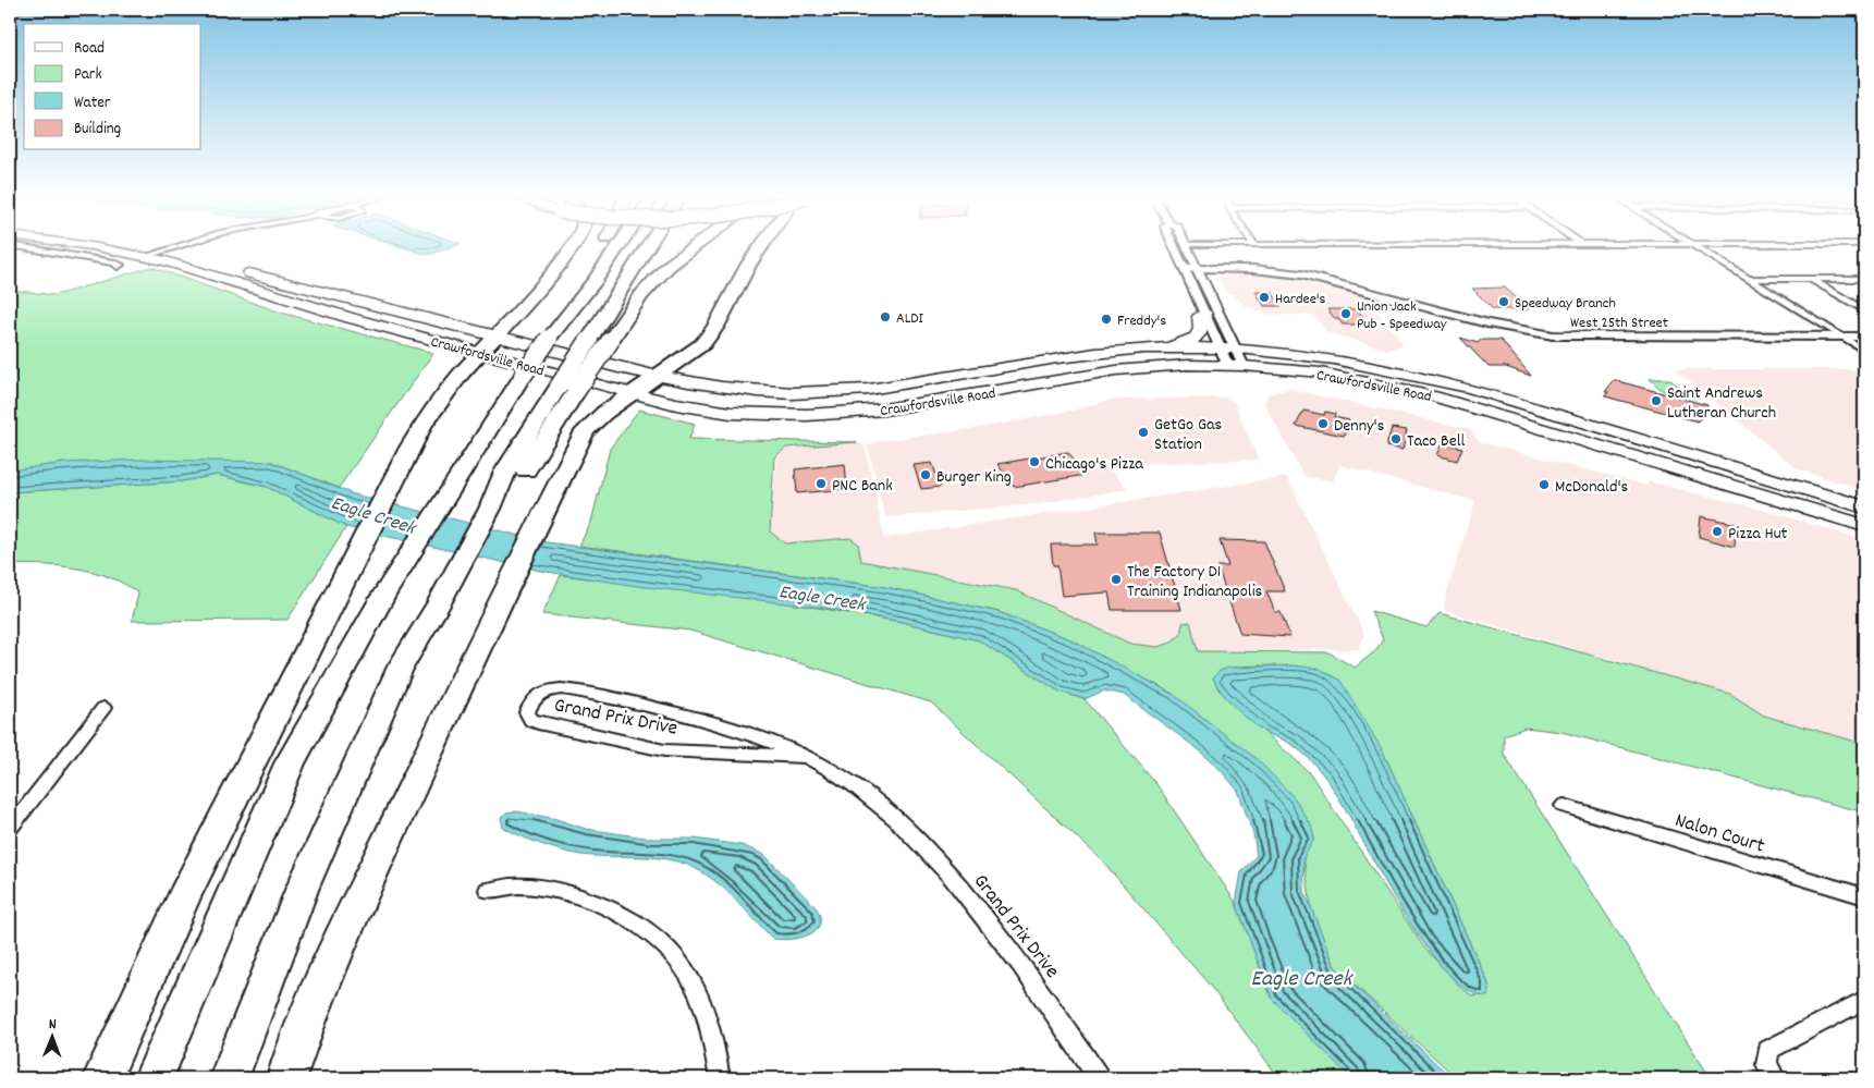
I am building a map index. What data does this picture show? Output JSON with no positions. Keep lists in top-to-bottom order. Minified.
{"streets":{"main road":["Crawfordsville Road"],"street":["West 25th Street","Grand Prix Drive","Nalon Court"]},"water":["Eagle Creek"],"places":["Hardee's","Speedway Branch","Union Jack Pub - Speedway","ALDI","Freddy's","Saint Andrews Lutheran Church","Denny's","GetGo Gas Station","Taco Bell","Chicago's Pizza","Burger King","PNC Bank","McDonald's","Pizza Hut","The Factory D1 Training Indianapolis"],"legend":["Road","Park","Water","Building"],"north":"top"}
